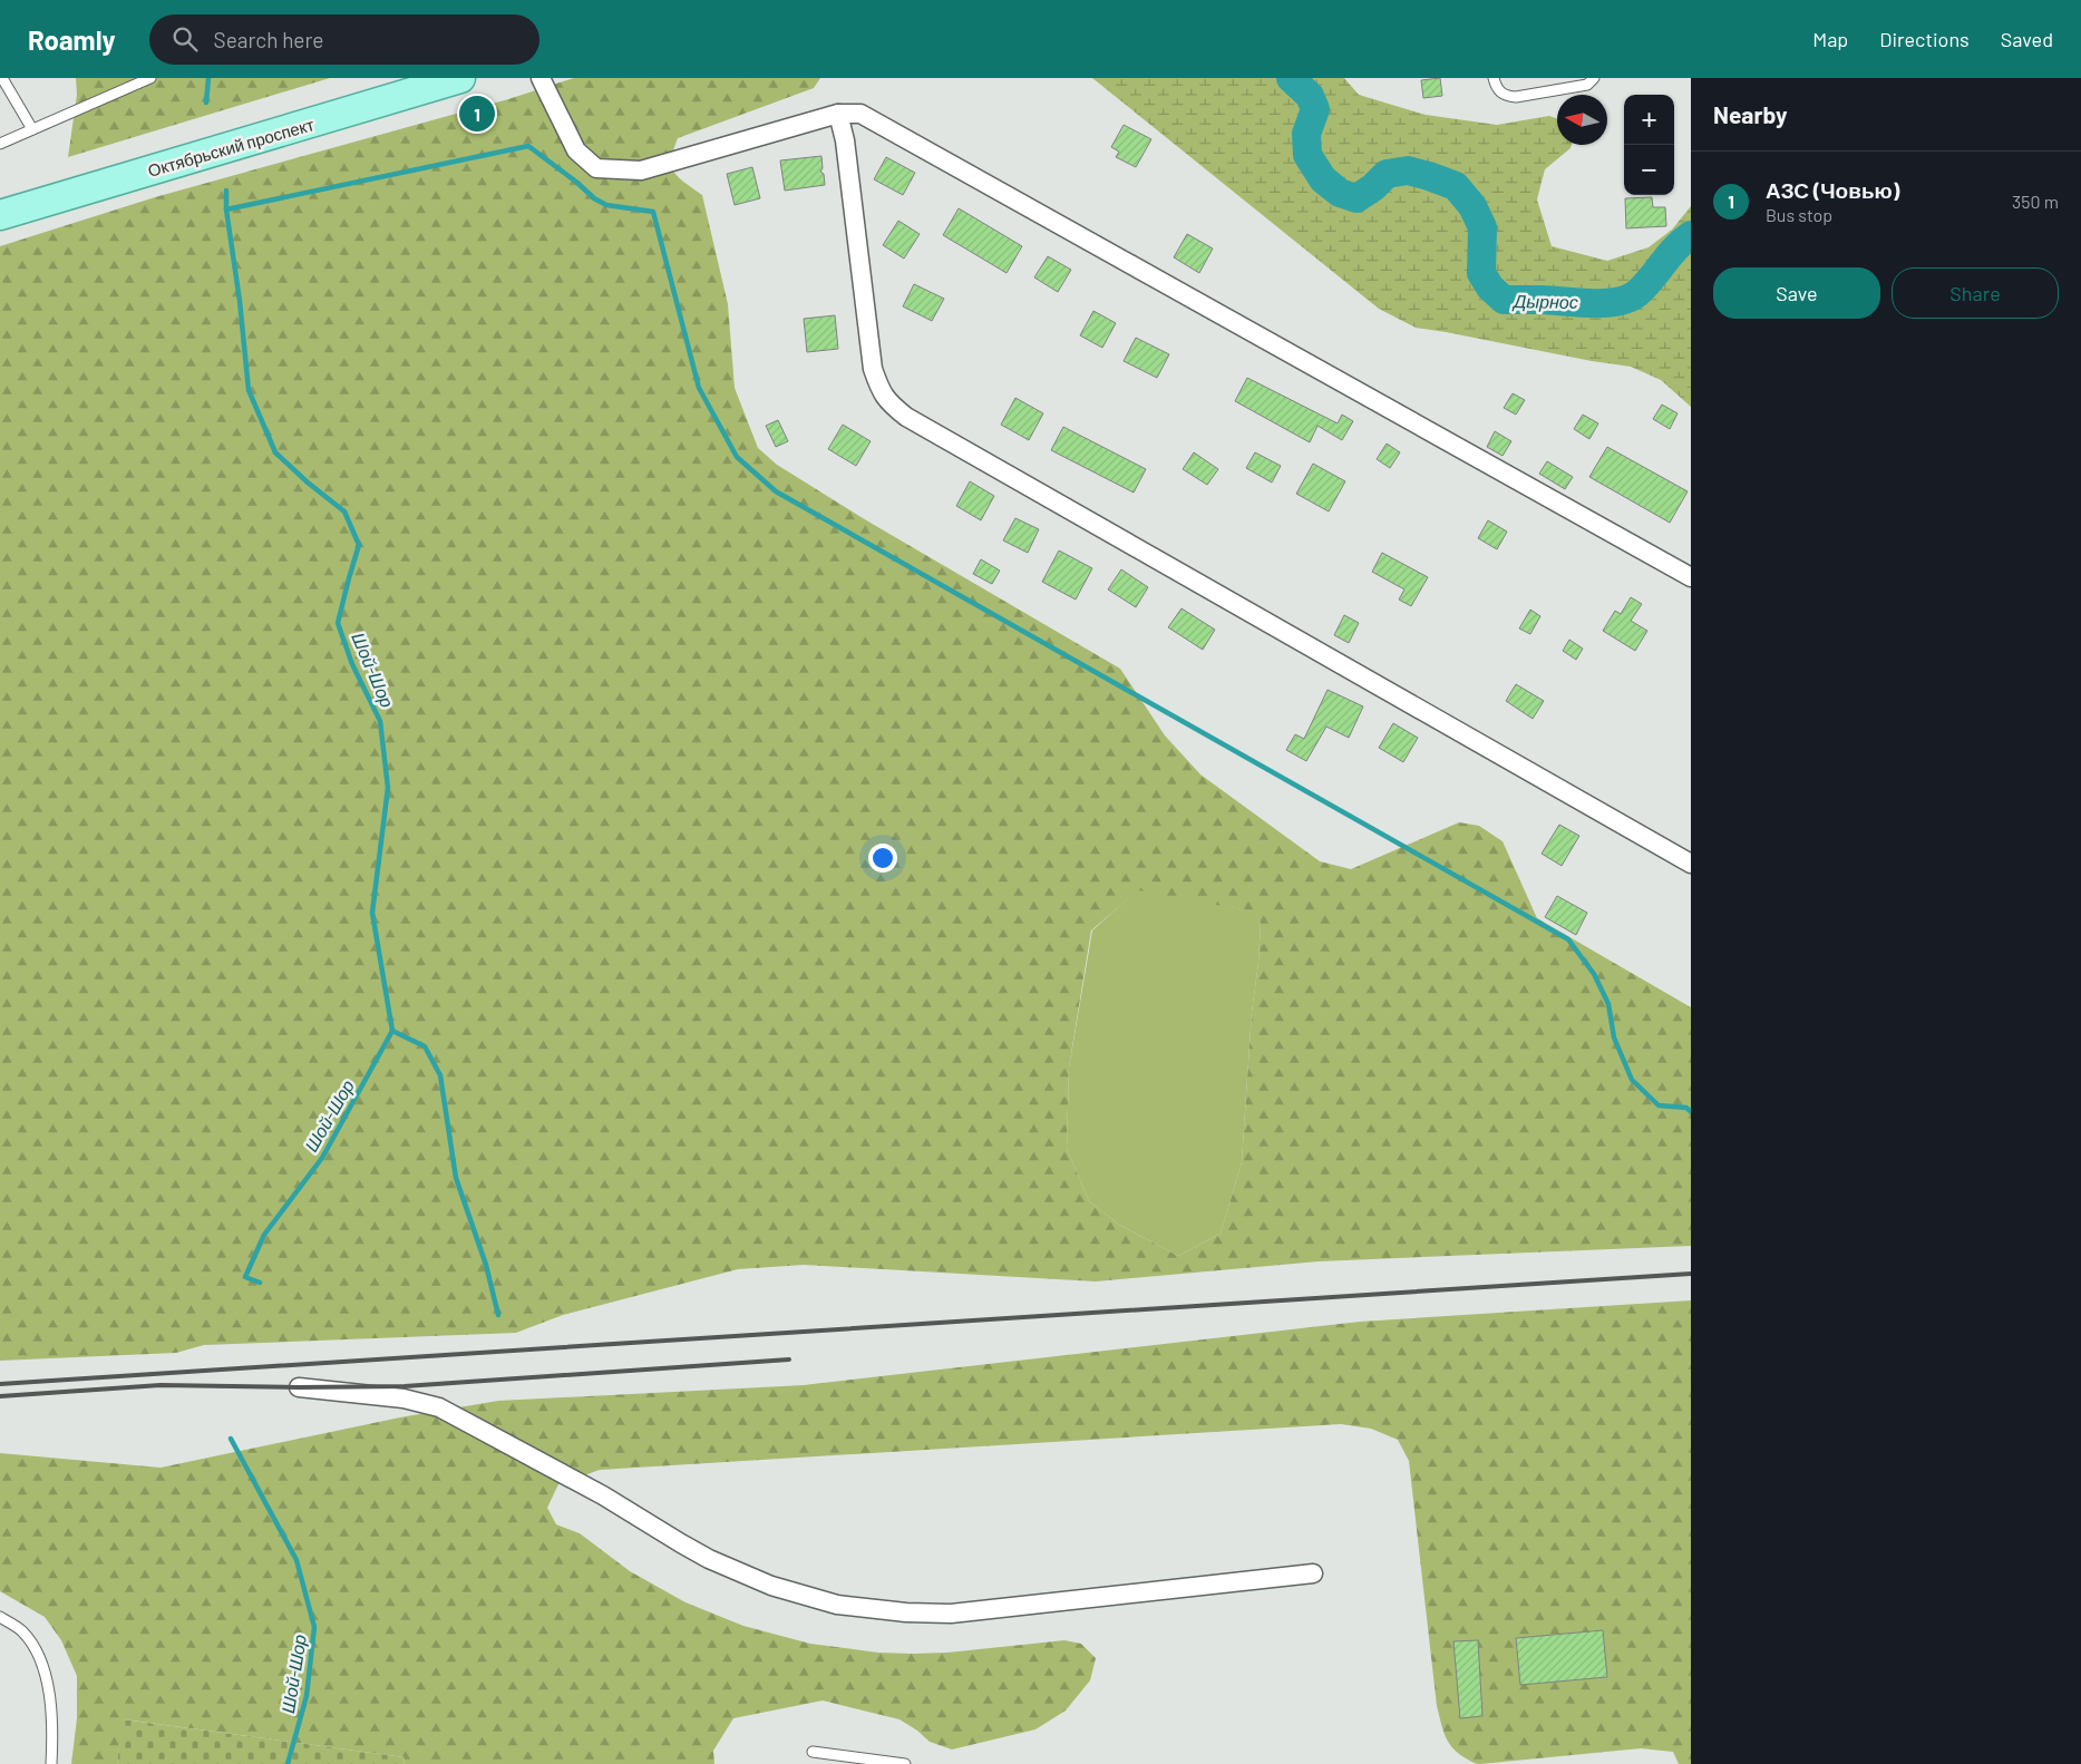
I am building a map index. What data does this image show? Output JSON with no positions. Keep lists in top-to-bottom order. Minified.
{"streets":{"main road":["Октябрьский проспект"]},"water":["Дырнос","Шой-Шор"],"north":"left","page":{"header":"Roamly","search":"Search here","nav":["Map","Directions","Saved"],"heading":"Nearby","pins":"1","map_buttons":["+","−"],"list":[{"mark":"1","name":"АЗС (Човью)","note":"Bus stop","value":"350 m"}],"buttons":["Save","Share"]}}
